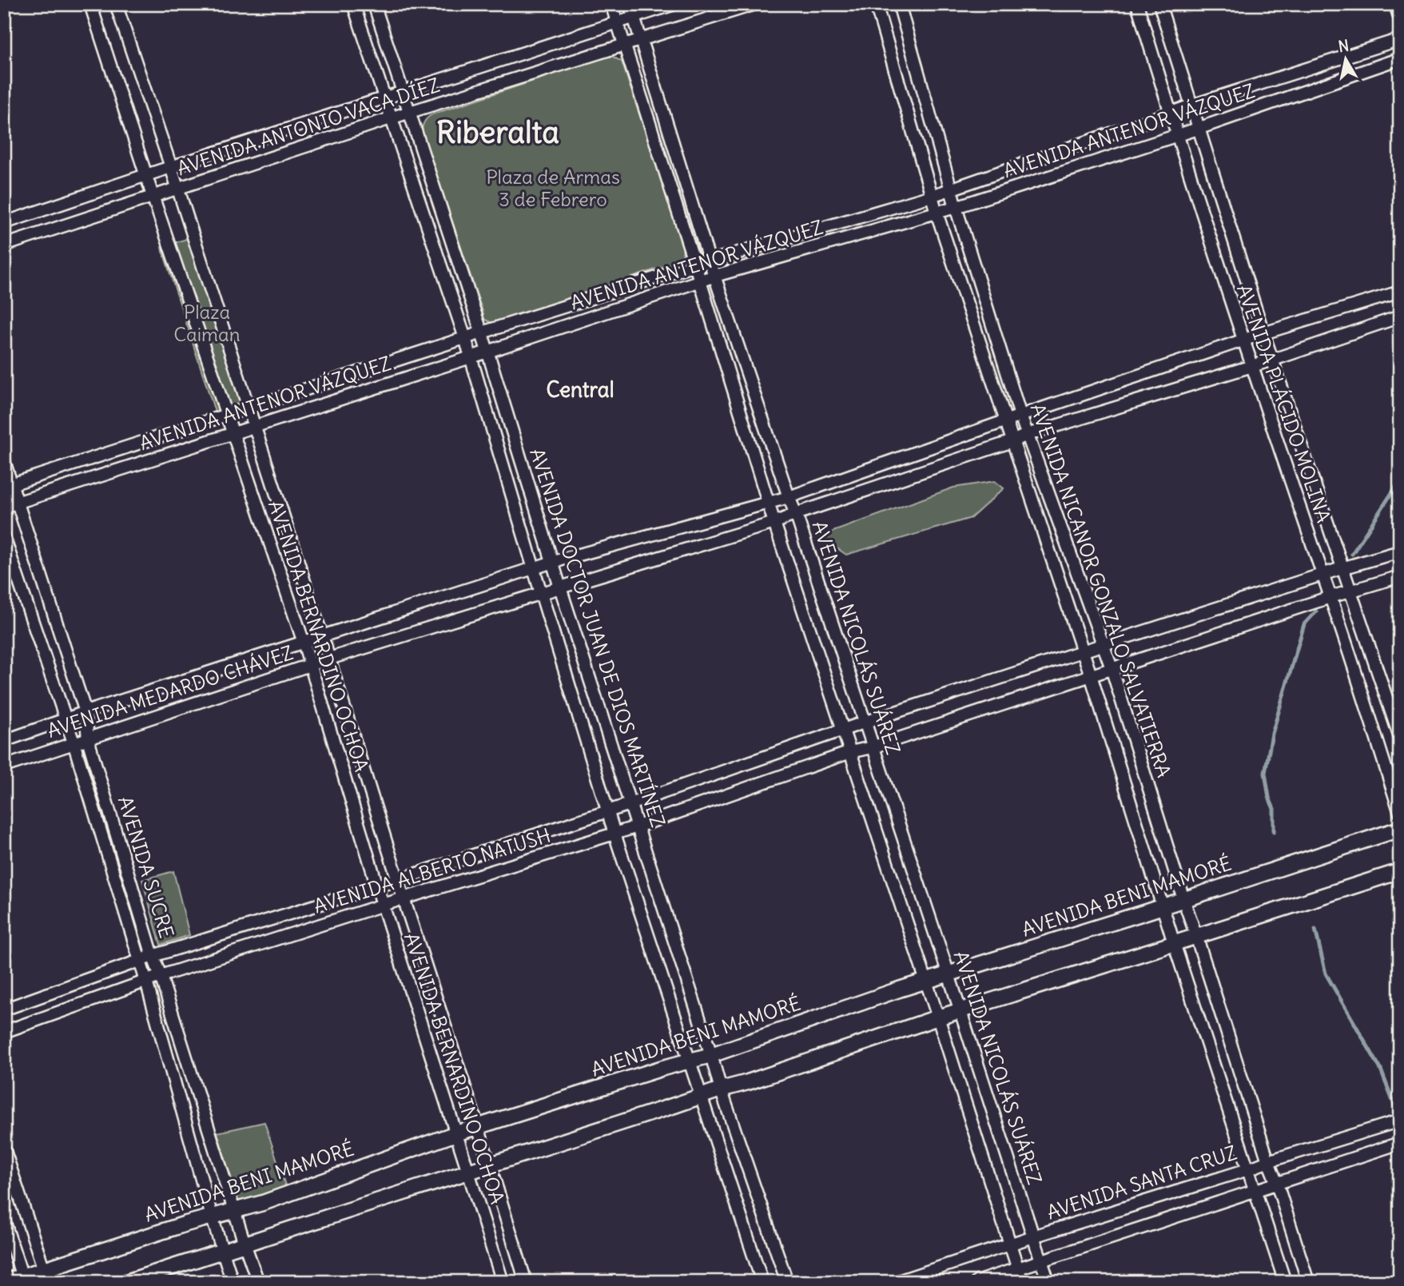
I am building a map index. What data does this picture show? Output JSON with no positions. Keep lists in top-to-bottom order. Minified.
{"streets":{"street":["AVENIDA ANTONIO VACA DÍEZ","AVENIDA ANTENOR VÁZQUEZ","AVENIDA PLÁCIDO MOLINA","AVENIDA NICANOR GONZALO SALVATIERRA","AVENIDA BERNARDINO OCHOA","AVENIDA DOCTOR JUAN DE DIOS MARTÍNEZ","AVENIDA NICOLÁS SUÁREZ","AVENIDA MEDARDO CHÁVEZ","AVENIDA SUCRE","AVENIDA ALBERTO NATUSH","AVENIDA BENI MAMORÉ","AVENIDA SANTA CRUZ"]},"crossings":[["AVENIDA ANTONIO VACA DÍEZ","AVENIDA BERNARDINO OCHOA"],["AVENIDA ANTONIO VACA DÍEZ","AVENIDA DOCTOR JUAN DE DIOS MARTÍNEZ"],["AVENIDA ANTONIO VACA DÍEZ","AVENIDA NICOLÁS SUÁREZ"],["AVENIDA ANTENOR VÁZQUEZ","AVENIDA PLÁCIDO MOLINA"],["AVENIDA ANTENOR VÁZQUEZ","AVENIDA NICANOR GONZALO SALVATIERRA"],["AVENIDA ANTENOR VÁZQUEZ","AVENIDA BERNARDINO OCHOA"],["AVENIDA ANTENOR VÁZQUEZ","AVENIDA DOCTOR JUAN DE DIOS MARTÍNEZ"],["AVENIDA ANTENOR VÁZQUEZ","AVENIDA NICOLÁS SUÁREZ"],["AVENIDA ANTENOR VÁZQUEZ","AVENIDA SUCRE"],["AVENIDA PLÁCIDO MOLINA","AVENIDA MEDARDO CHÁVEZ"],["AVENIDA PLÁCIDO MOLINA","AVENIDA ALBERTO NATUSH"],["AVENIDA NICANOR GONZALO SALVATIERRA","AVENIDA MEDARDO CHÁVEZ"],["AVENIDA NICANOR GONZALO SALVATIERRA","AVENIDA ALBERTO NATUSH"],["AVENIDA NICANOR GONZALO SALVATIERRA","AVENIDA BENI MAMORÉ"],["AVENIDA NICANOR GONZALO SALVATIERRA","AVENIDA SANTA CRUZ"],["AVENIDA BERNARDINO OCHOA","AVENIDA MEDARDO CHÁVEZ"],["AVENIDA BERNARDINO OCHOA","AVENIDA ALBERTO NATUSH"],["AVENIDA BERNARDINO OCHOA","AVENIDA BENI MAMORÉ"],["AVENIDA DOCTOR JUAN DE DIOS MARTÍNEZ","AVENIDA MEDARDO CHÁVEZ"],["AVENIDA DOCTOR JUAN DE DIOS MARTÍNEZ","AVENIDA ALBERTO NATUSH"],["AVENIDA DOCTOR JUAN DE DIOS MARTÍNEZ","AVENIDA BENI MAMORÉ"],["AVENIDA NICOLÁS SUÁREZ","AVENIDA MEDARDO CHÁVEZ"],["AVENIDA NICOLÁS SUÁREZ","AVENIDA ALBERTO NATUSH"],["AVENIDA NICOLÁS SUÁREZ","AVENIDA BENI MAMORÉ"],["AVENIDA NICOLÁS SUÁREZ","AVENIDA SANTA CRUZ"],["AVENIDA MEDARDO CHÁVEZ","AVENIDA SUCRE"],["AVENIDA SUCRE","AVENIDA ALBERTO NATUSH"],["AVENIDA SUCRE","AVENIDA BENI MAMORÉ"]],"districts":["Riberalta","Central"],"parks":["Plaza de Armas 3 de Febrero","Plaza Caiman"],"north":"top"}
